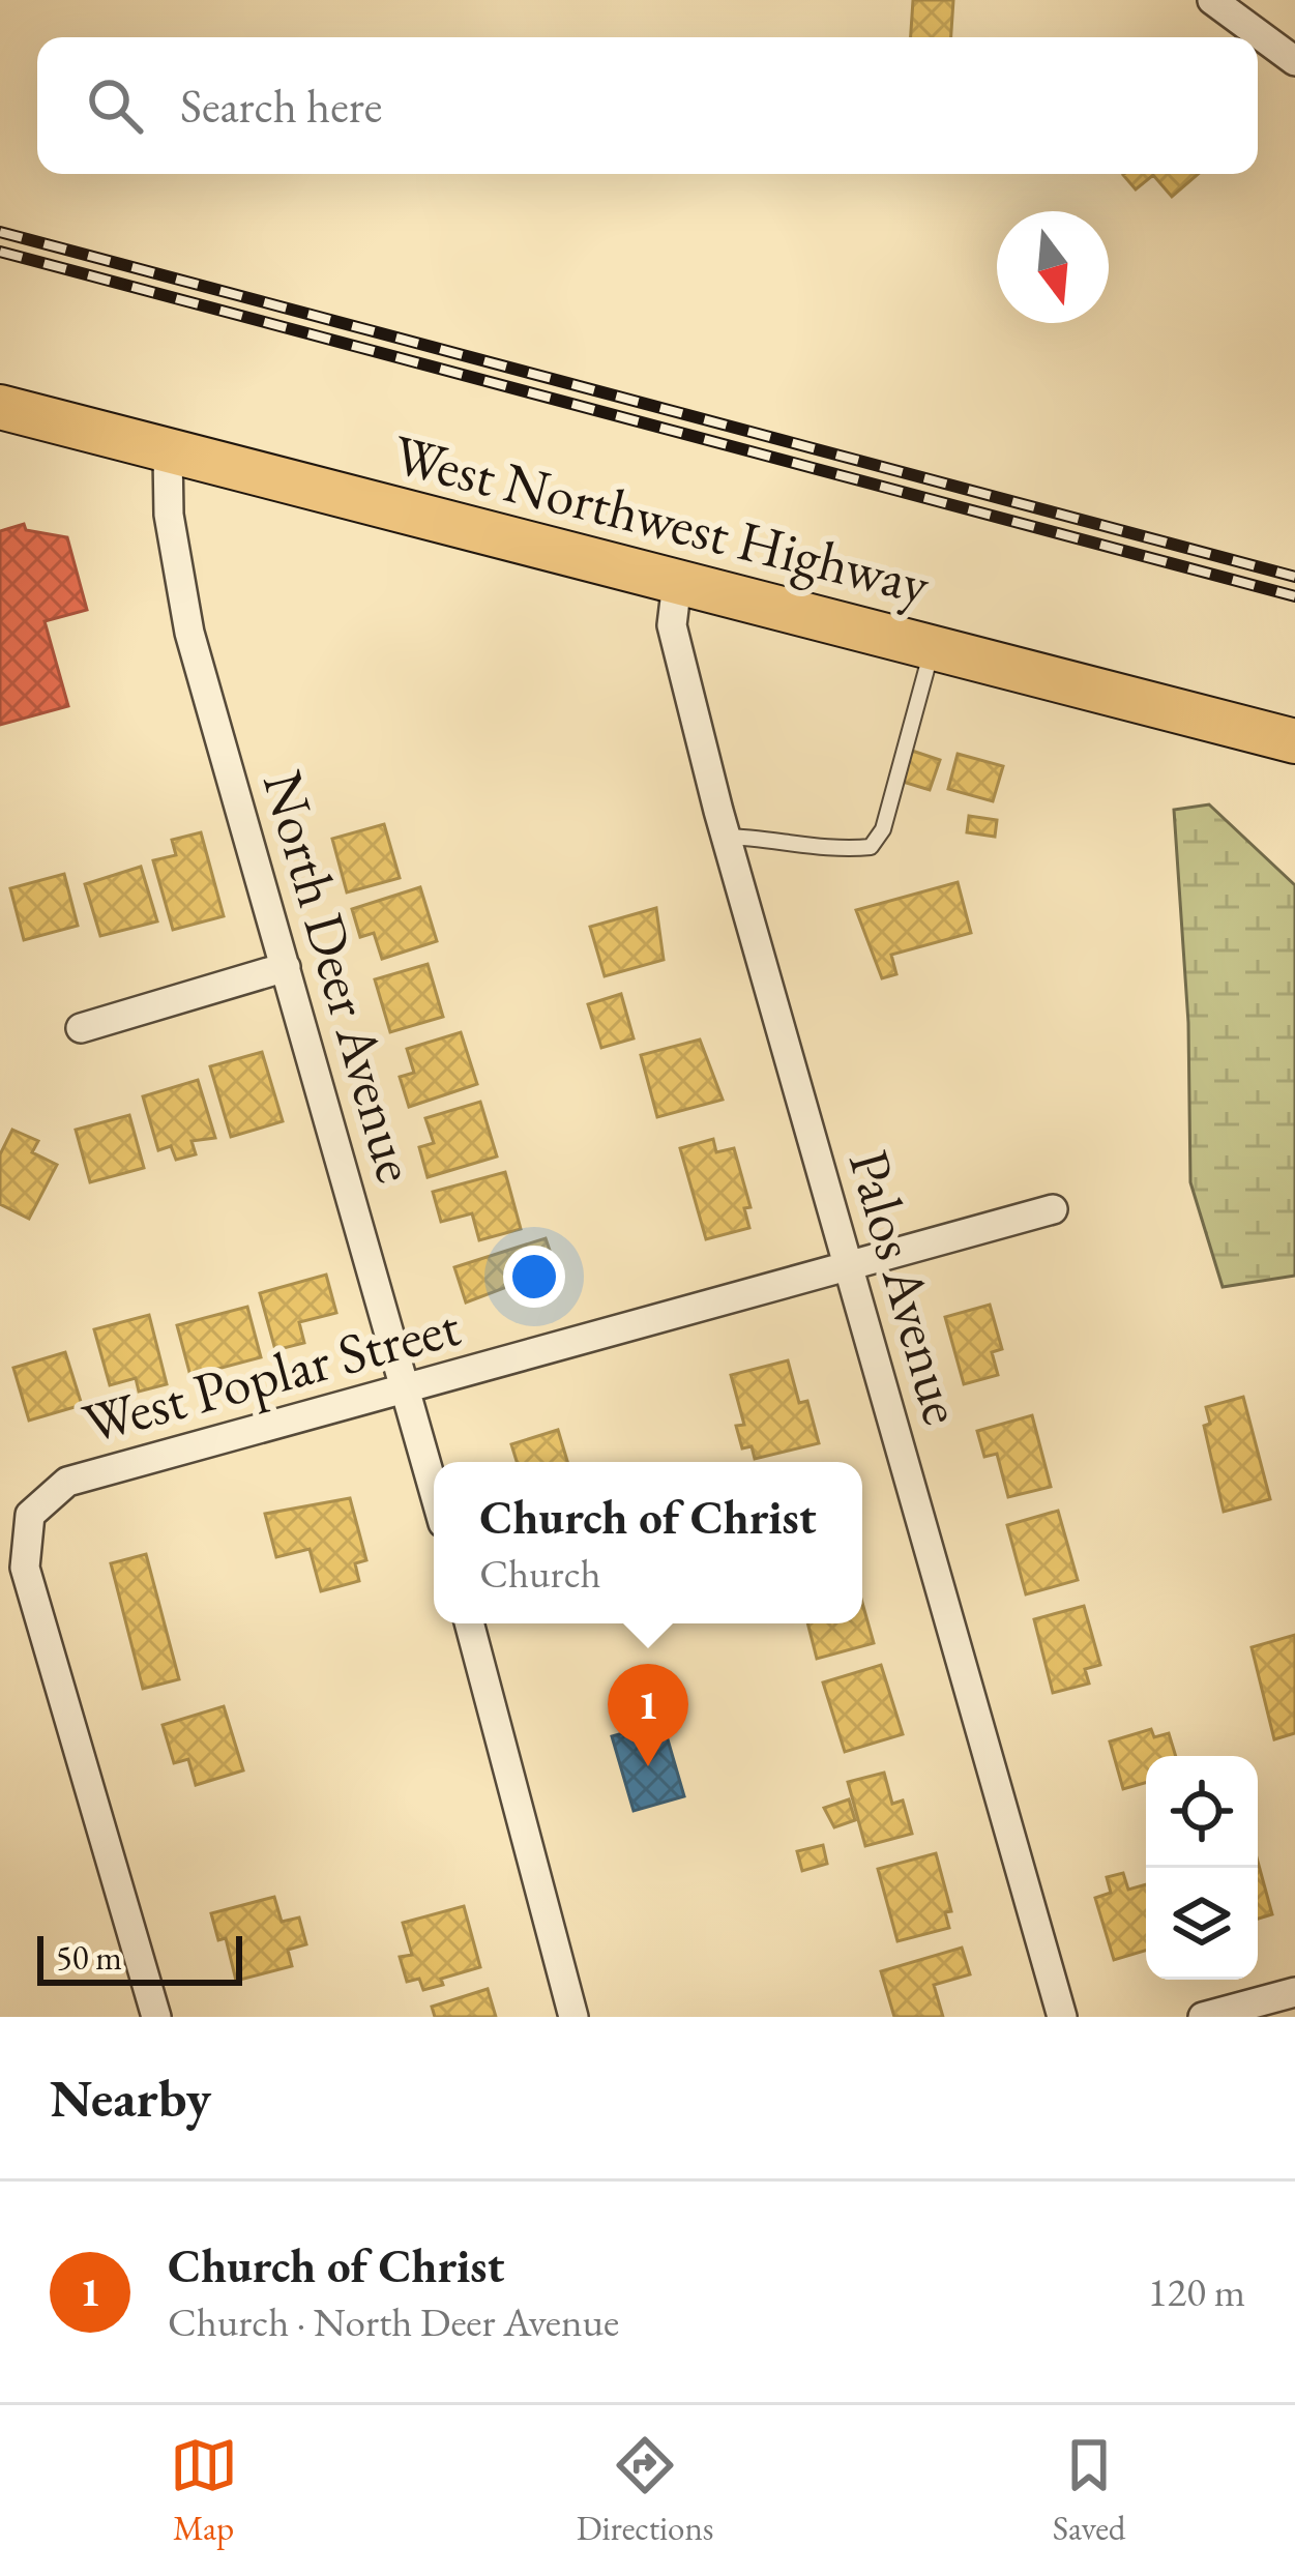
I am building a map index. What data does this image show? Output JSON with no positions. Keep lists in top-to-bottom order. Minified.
{"streets":{"main road":["West Northwest Highway"],"street":["North Deer Avenue","Palos Avenue","West Poplar Street"]},"crossings":[["West Northwest Highway","North Deer Avenue"],["West Northwest Highway","Palos Avenue"],["North Deer Avenue","West Poplar Street"],["Palos Avenue","West Poplar Street"]],"scale_bar":"50 m","north":"bottom","page":{"search":"Search here","popup":["Church of Christ","Church"],"pins":"1","scale":"50 m","heading":"Nearby","list":[{"mark":"1","name":"Church of Christ","note":"Church · North Deer Avenue","value":"120 m"}],"nav":["Map","Directions","Saved"]}}
